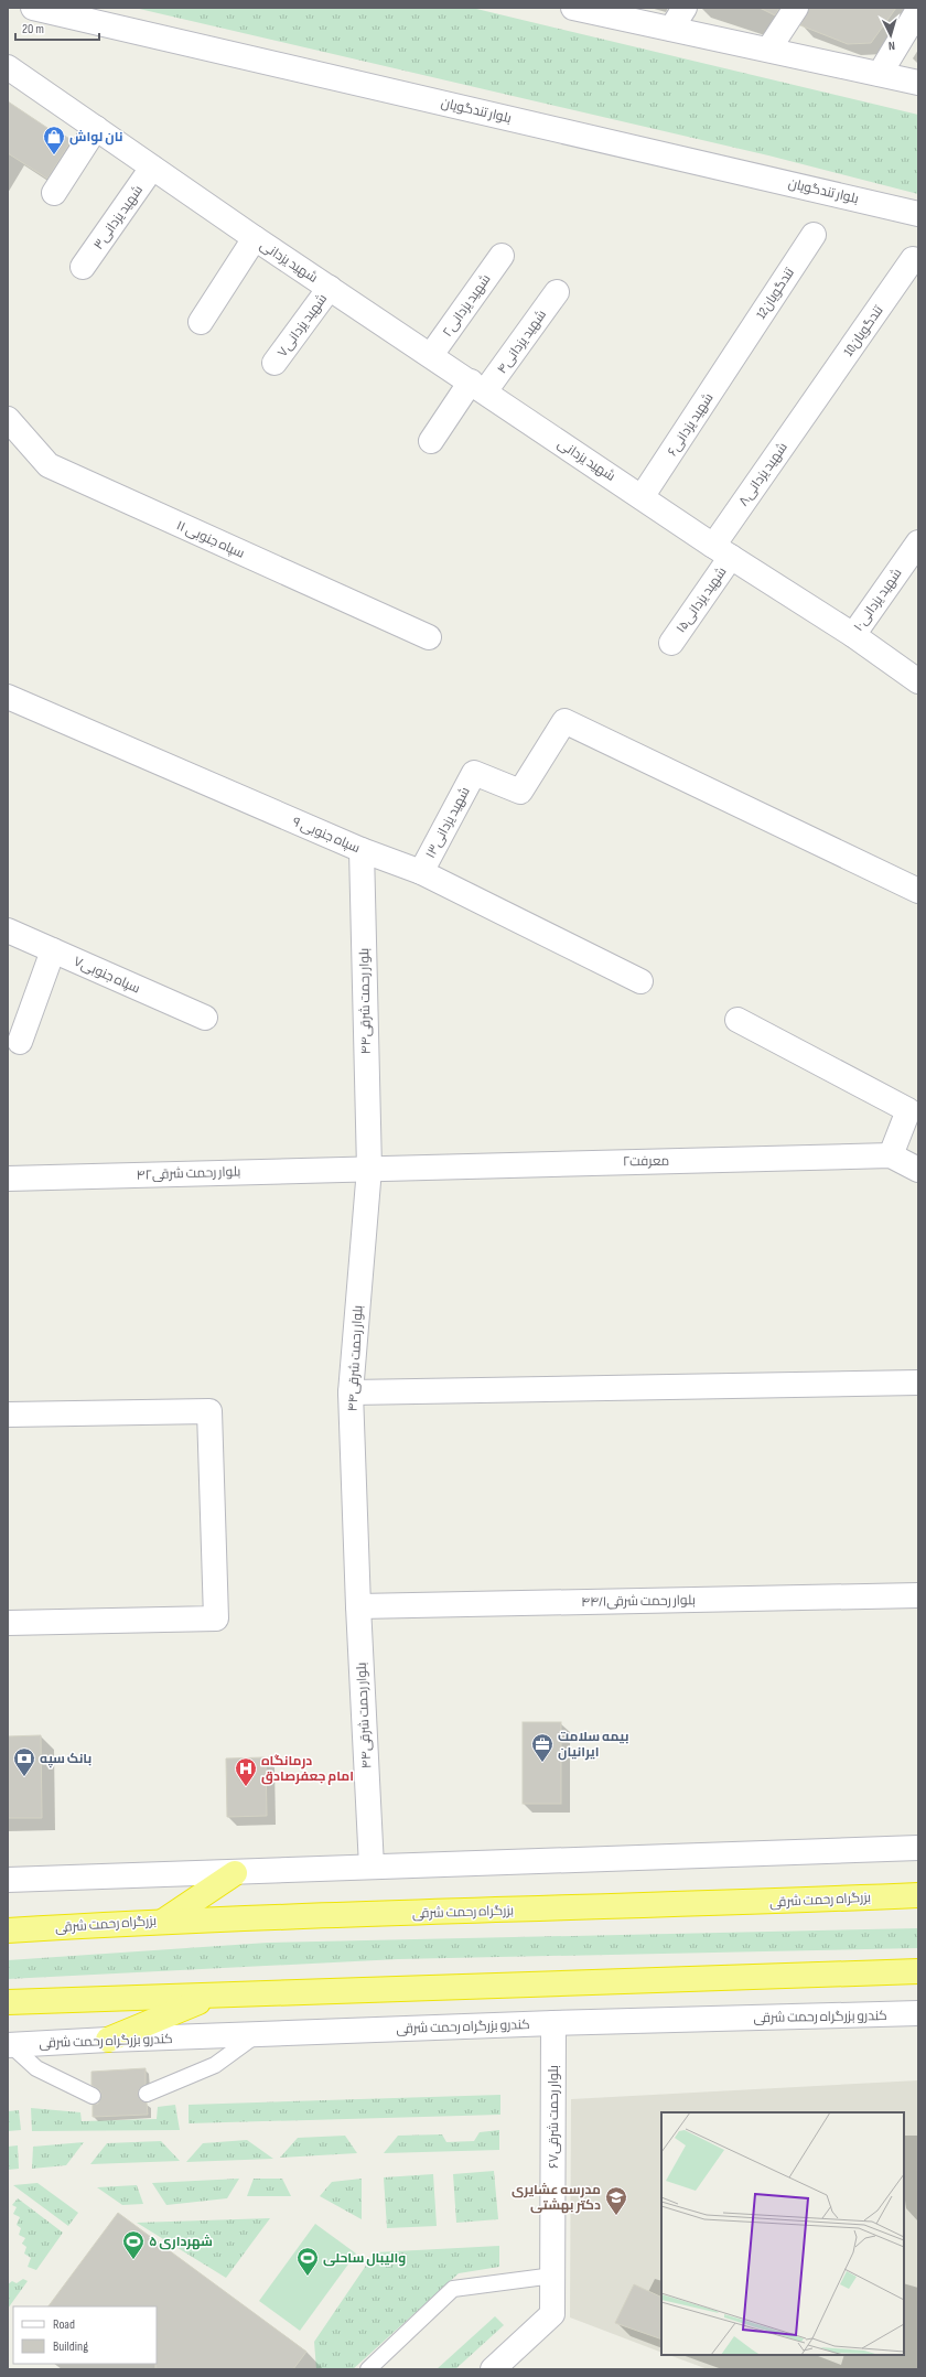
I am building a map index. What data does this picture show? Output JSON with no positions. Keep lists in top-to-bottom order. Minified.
{"streets":{"highway":["بزرگراه رحمت شرقی"],"street":["بلوار تندگویان","شهید یزدانی۳","شهید یزدانی","12تندگویان","شهید یزدانی۲","شهید یزدانی۷","10تندگویان","شهید یزدانی۴","شهید یزدانی۶","شهید یزدانی۸","۱۱ سپاه جنوبی","شهید یزدانی۱۵","شهید یزدانی۱۰","شهید یزدانی۱۳","۹ سپاه جنوبی","سپاه جنوبی۷","۴۴بلوار رحمت شرقی","معرفت۲","بلوار رحمت شرقی۴۲","بلوار رحمت شرقی۴۴/۱","کندرو بزرگراه رحمت شرقی","بلوار رحمت شرقی۶۷"]},"crossings":[["شهید یزدانی۳","شهید یزدانی"],["شهید یزدانی","شهید یزدانی۲"],["شهید یزدانی","شهید یزدانی۷"],["شهید یزدانی","شهید یزدانی۴"],["شهید یزدانی","شهید یزدانی۶"],["شهید یزدانی","شهید یزدانی۸"],["شهید یزدانی","شهید یزدانی۱۵"],["شهید یزدانی","شهید یزدانی۱۰"],["12تندگویان","شهید یزدانی۶"],["10تندگویان","شهید یزدانی۸"],["شهید یزدانی۸","شهید یزدانی۱۵"],["شهید یزدانی۱۳","۹ سپاه جنوبی"],["۹ سپاه جنوبی","۴۴بلوار رحمت شرقی"],["۴۴بلوار رحمت شرقی","معرفت۲"],["۴۴بلوار رحمت شرقی","بلوار رحمت شرقی۴۲"],["۴۴بلوار رحمت شرقی","بلوار رحمت شرقی۴۴/۱"],["معرفت۲","بلوار رحمت شرقی۴۲"],["کندرو بزرگراه رحمت شرقی","بلوار رحمت شرقی۶۷"]],"places":{"shop":["نان لواش"],"office":["بیمه سلامت ایرانیان"],"bank":["بانک سپه"],"hospital":["درمانگاه امام جعفرصادق"],"school or university":["مدرسه عشایری دکتر بهشتی"],"sports":["شهرداری ۵","والیبال ساحلی"]},"legend":["Road","Building"],"scale_bar":"20 m","north":"bottom"}
